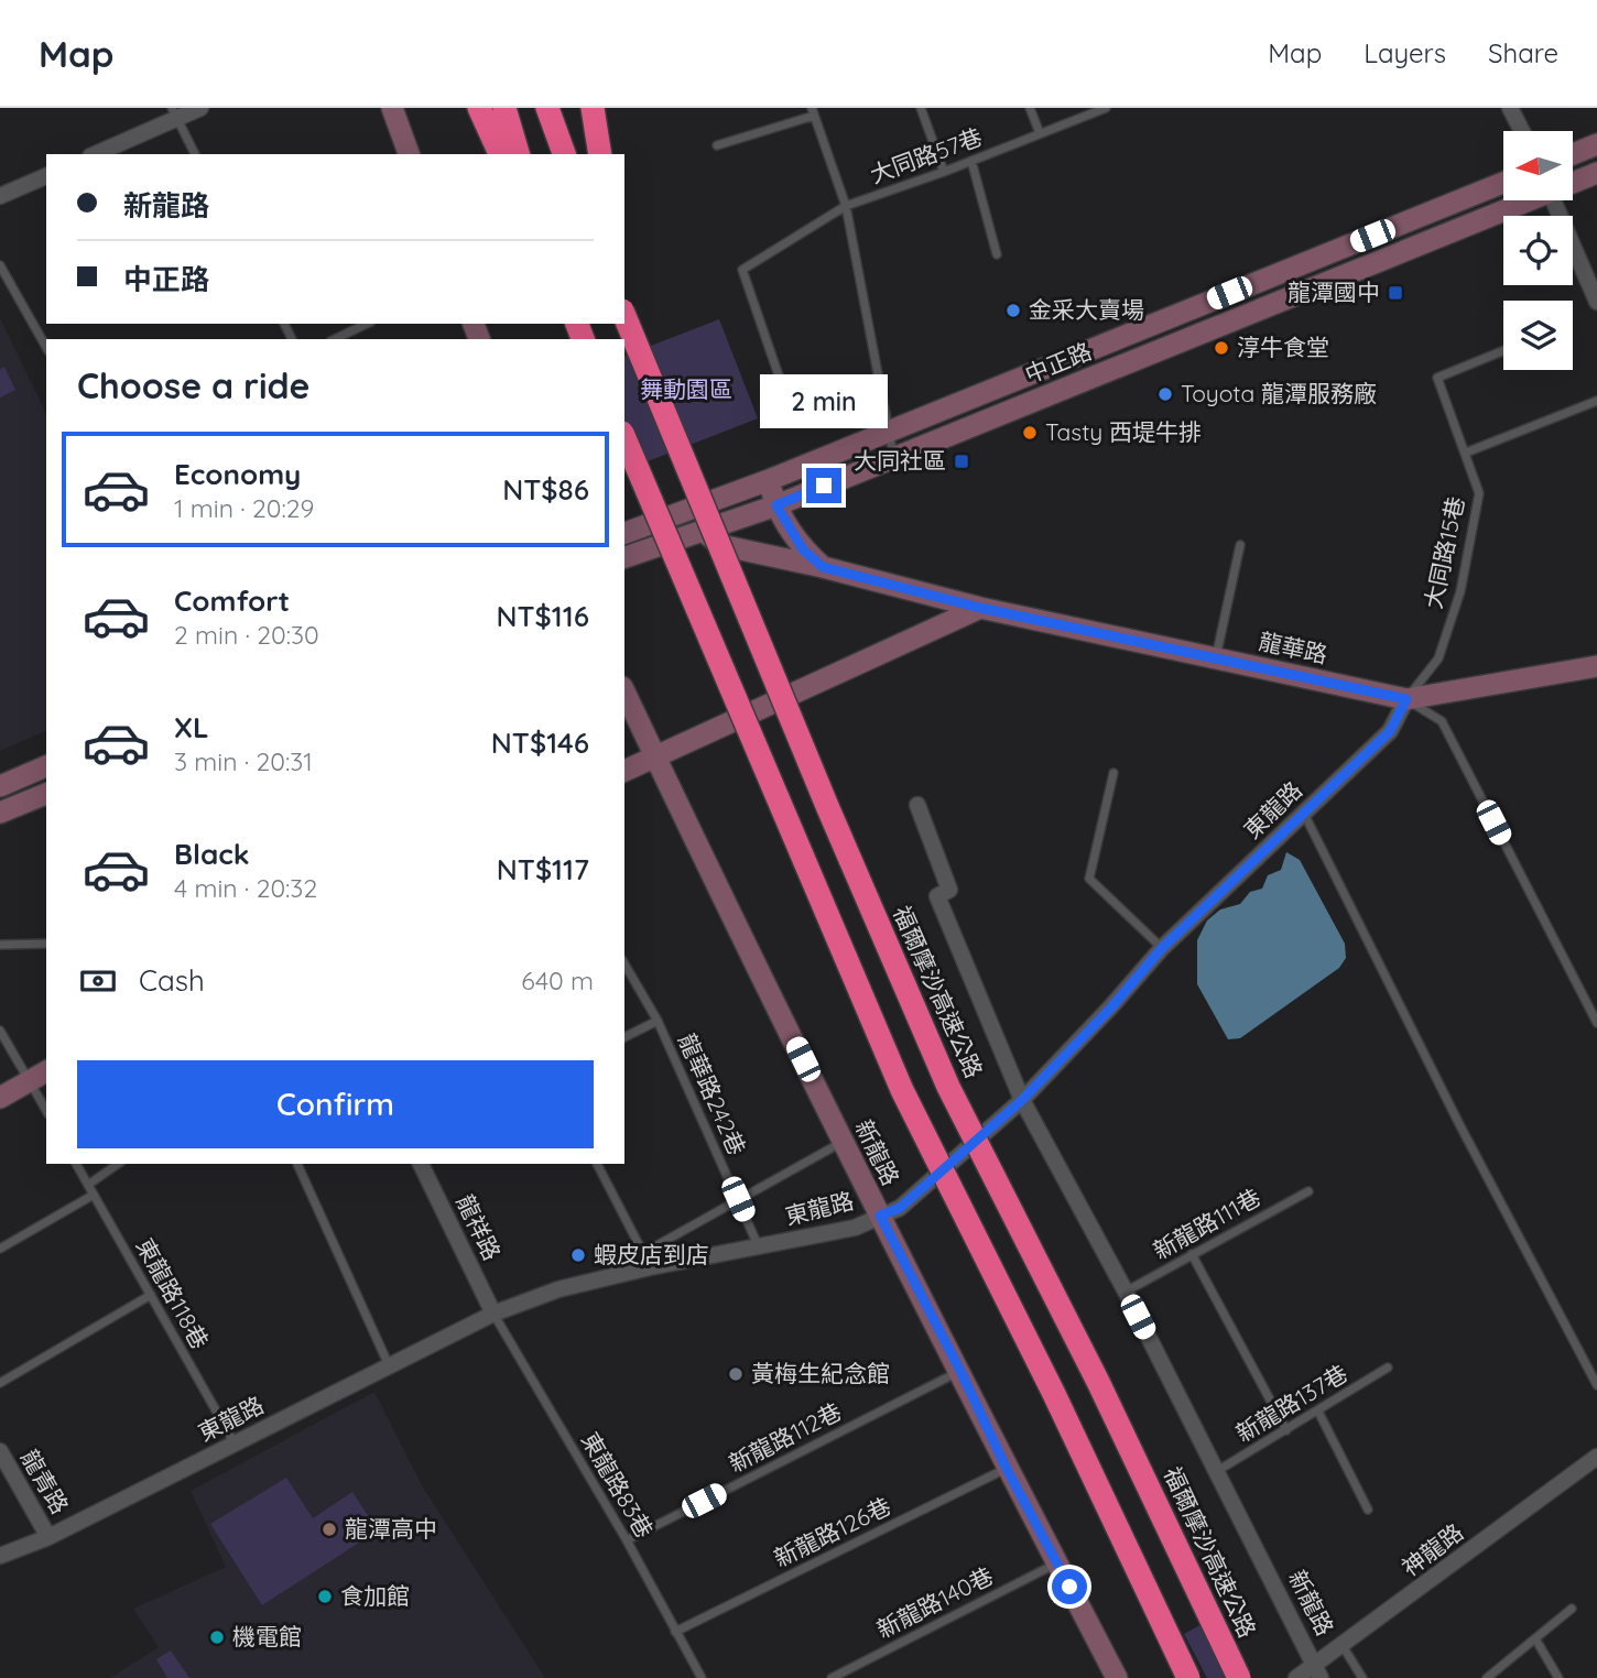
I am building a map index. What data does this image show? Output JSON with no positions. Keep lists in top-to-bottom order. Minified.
{"streets":{"highway":["福爾摩沙高速公路"],"street":["中正路","龍華路","東龍路","新龍路","龍祥路","龍青路","神龍路"],"lane":["大同路57巷","大同路15巷","龍華路242巷","新龍路111巷","東龍路118巷","新龍路137巷","新龍路112巷","東龍路83巷","新龍路126巷","新龍路140巷"]},"crossings":[["中正路","龍華路"],["大同路15巷","龍華路"],["大同路15巷","東龍路"],["龍華路","東龍路"],["東龍路","龍華路242巷"],["東龍路","新龍路"],["東龍路","龍祥路"],["東龍路","東龍路118巷"],["東龍路","龍青路"],["東龍路","東龍路83巷"],["新龍路","新龍路111巷"],["新龍路","新龍路137巷"],["新龍路","新龍路112巷"],["新龍路","新龍路126巷"],["新龍路","神龍路"],["新龍路","新龍路140巷"],["龍祥路","東龍路83巷"],["新龍路112巷","東龍路83巷"],["東龍路83巷","新龍路126巷"]],"parks":["舞動園區"],"places":{"transit":["龍潭國中","大同社區"],"other":["金采大賣場","淳牛食堂","Toyota 龍潭服務廠","Tasty 西堤牛排","蝦皮店到店","黃梅生紀念館","龍潭高中","食加館","機電館"]},"north":"left","page":{"header":"Map","nav":["Map","Layers","Share"],"banner":["新龍路","中正路"],"heading":"Choose a ride","bubble":"2 min","list":[{"name":"Economy","note":"1 min · 20:29","value":"NT$86"},{"name":"Comfort","note":"2 min · 20:30","value":"NT$116"},{"name":"XL","note":"3 min · 20:31","value":"NT$146"},{"name":"Black","note":"4 min · 20:32","value":"NT$117"}],"pay":["Cash","640 m"],"buttons":"Confirm"}}
